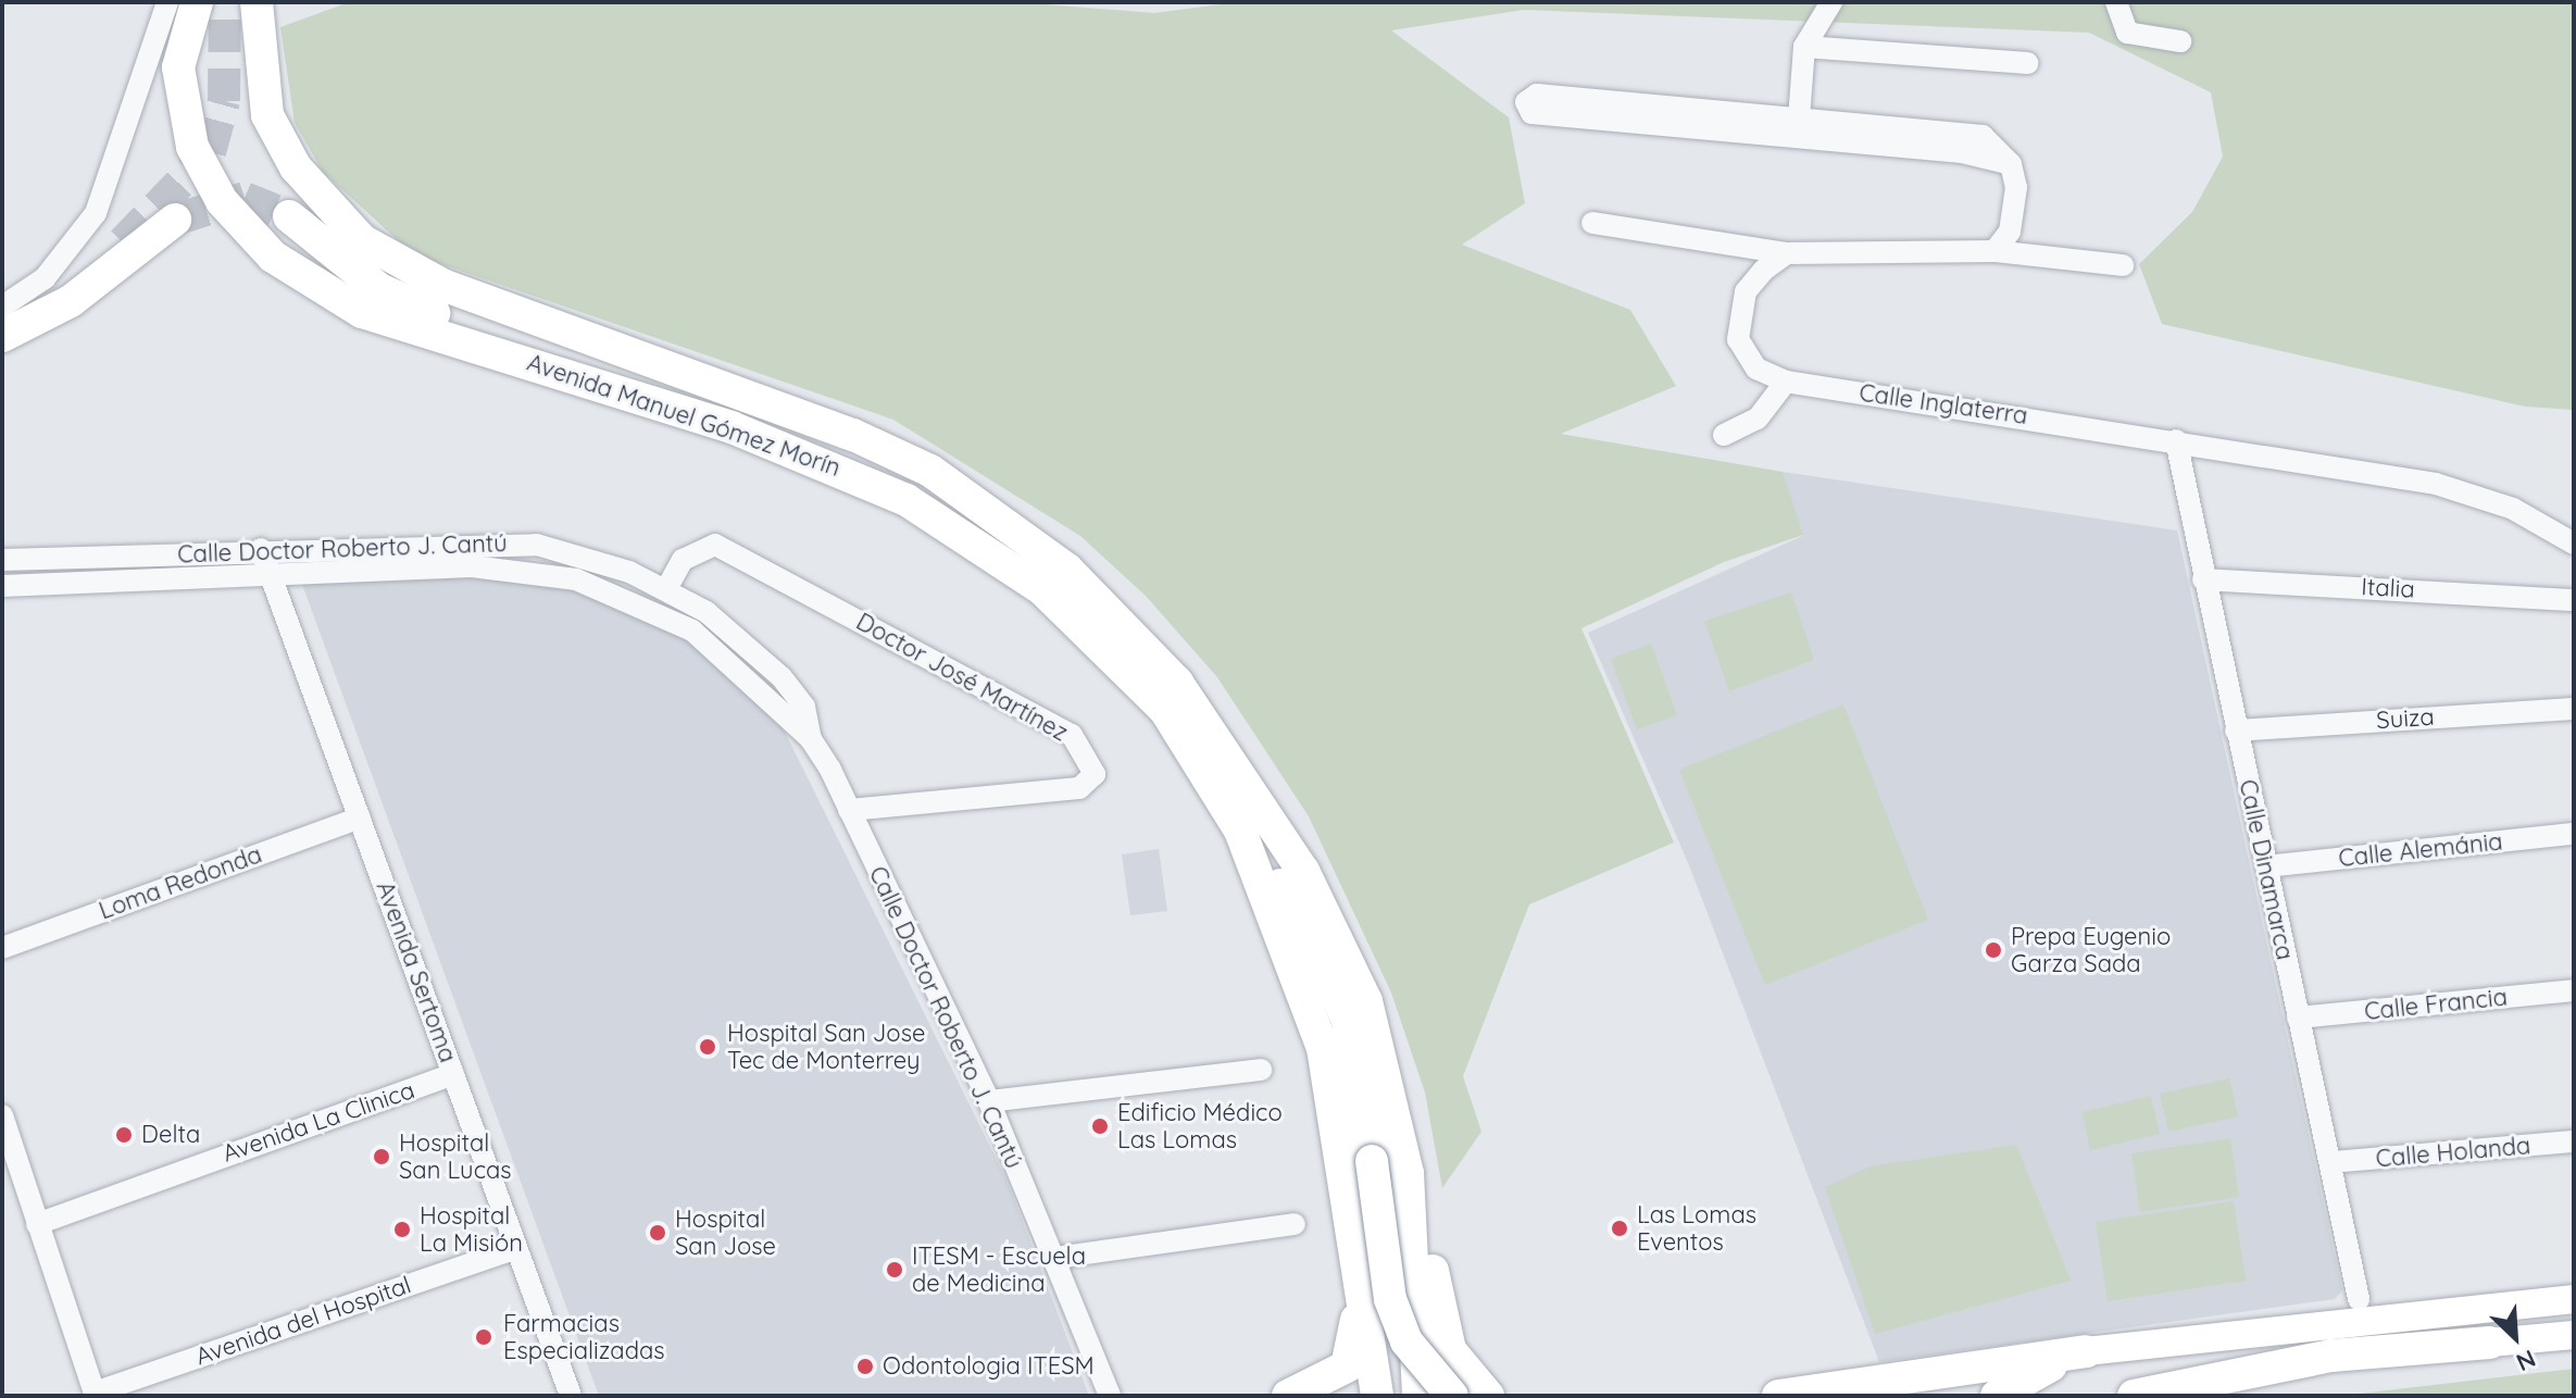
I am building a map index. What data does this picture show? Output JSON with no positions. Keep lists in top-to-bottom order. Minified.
{"streets":{"highway":["Avenida Manuel Gómez Morín"],"street":["Calle Inglaterra","Calle Doctor Roberto J. Cantú","Italia","Doctor José Martínez","Suiza","Calle Alemánia","Calle Dinamarca","Loma Redonda","Avenida Sertoma","Calle Francia","Avenida La Clinica","Calle Holanda","Avenida del Hospital"]},"crossings":[["Calle Inglaterra","Calle Dinamarca"],["Calle Doctor Roberto J. Cantú","Doctor José Martínez"],["Calle Doctor Roberto J. Cantú","Avenida Sertoma"],["Italia","Calle Dinamarca"],["Suiza","Calle Dinamarca"],["Calle Alemánia","Calle Dinamarca"],["Calle Dinamarca","Calle Francia"],["Calle Dinamarca","Calle Holanda"],["Loma Redonda","Avenida Sertoma"],["Avenida Sertoma","Avenida La Clinica"],["Avenida Sertoma","Avenida del Hospital"]],"places":["Prepa Eugenio Garza Sada","Hospital San Jose Tec de Monterrey","Edificio Médico Las Lomas","Delta","Hospital San Lucas","Las Lomas Eventos","Hospital La Misión","Hospital San Jose","ITESM - Escuela de Medicina","Farmacias Especializadas","Odontologia ITESM"],"north":"bottom right"}
